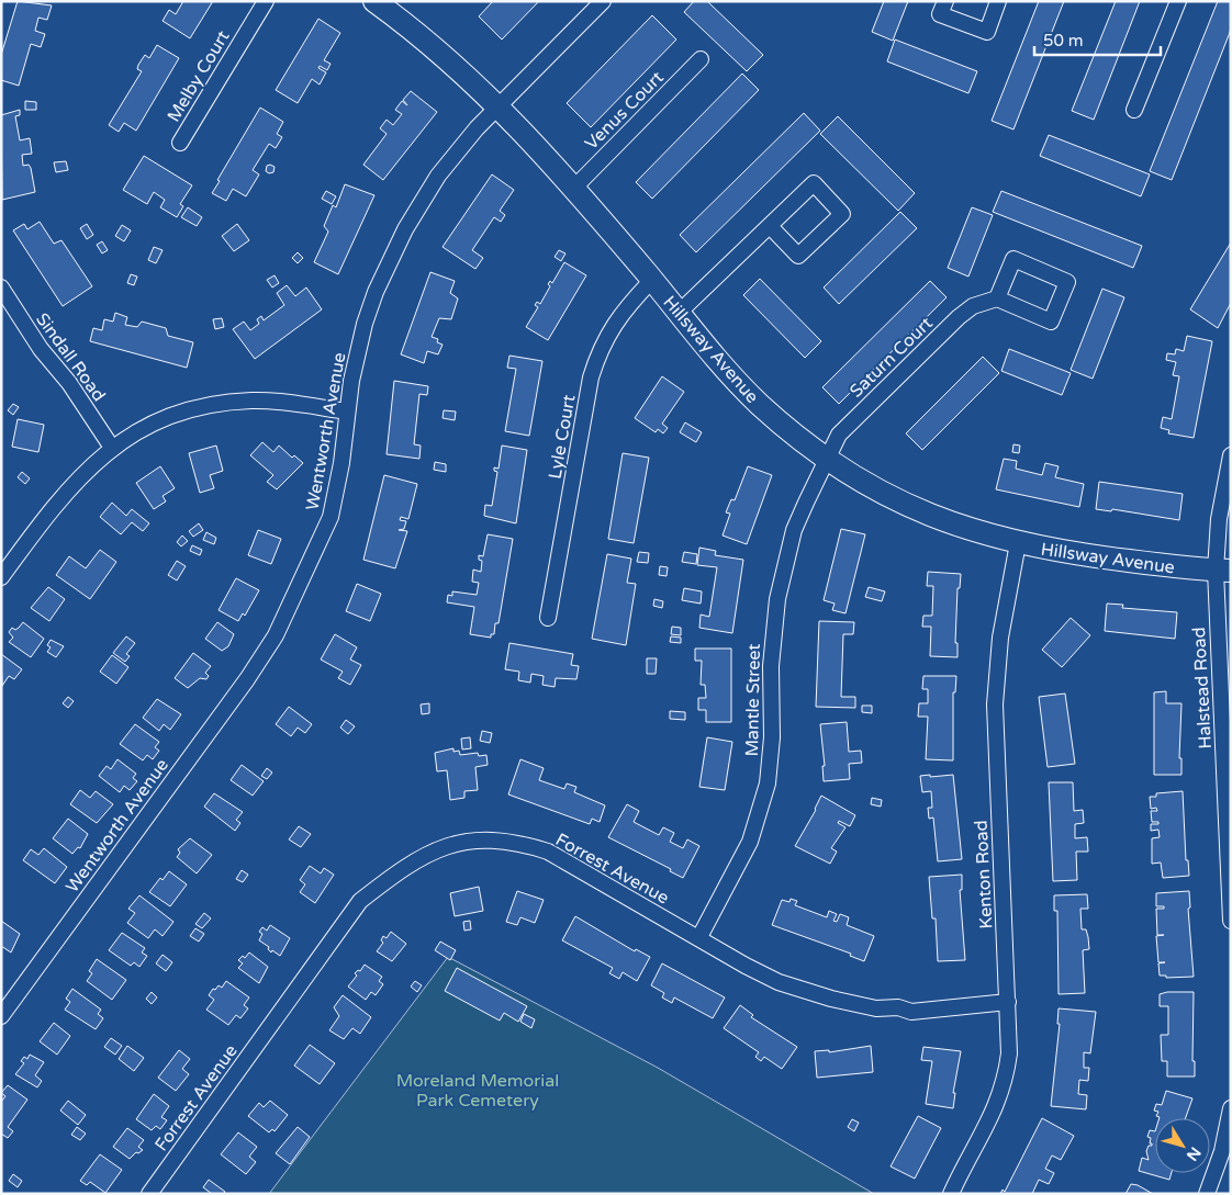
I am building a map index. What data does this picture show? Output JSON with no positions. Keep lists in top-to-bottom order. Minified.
{"streets":{"street":["Melby Court","Venus Court","Hillsway Avenue","Sindall Road","Saturn Court","Wentworth Avenue","Lyle Court","Halstead Road","Mantle Street","Forrest Avenue","Kenton Road"]},"crossings":[["Venus Court","Hillsway Avenue"],["Hillsway Avenue","Saturn Court"],["Hillsway Avenue","Wentworth Avenue"],["Hillsway Avenue","Lyle Court"],["Hillsway Avenue","Halstead Road"],["Hillsway Avenue","Mantle Street"],["Hillsway Avenue","Kenton Road"],["Saturn Court","Mantle Street"],["Mantle Street","Forrest Avenue"],["Forrest Avenue","Kenton Road"]],"parks":["Moreland Memorial Park Cemetery"],"scale_bar":"50 m","north":"bottom right"}
